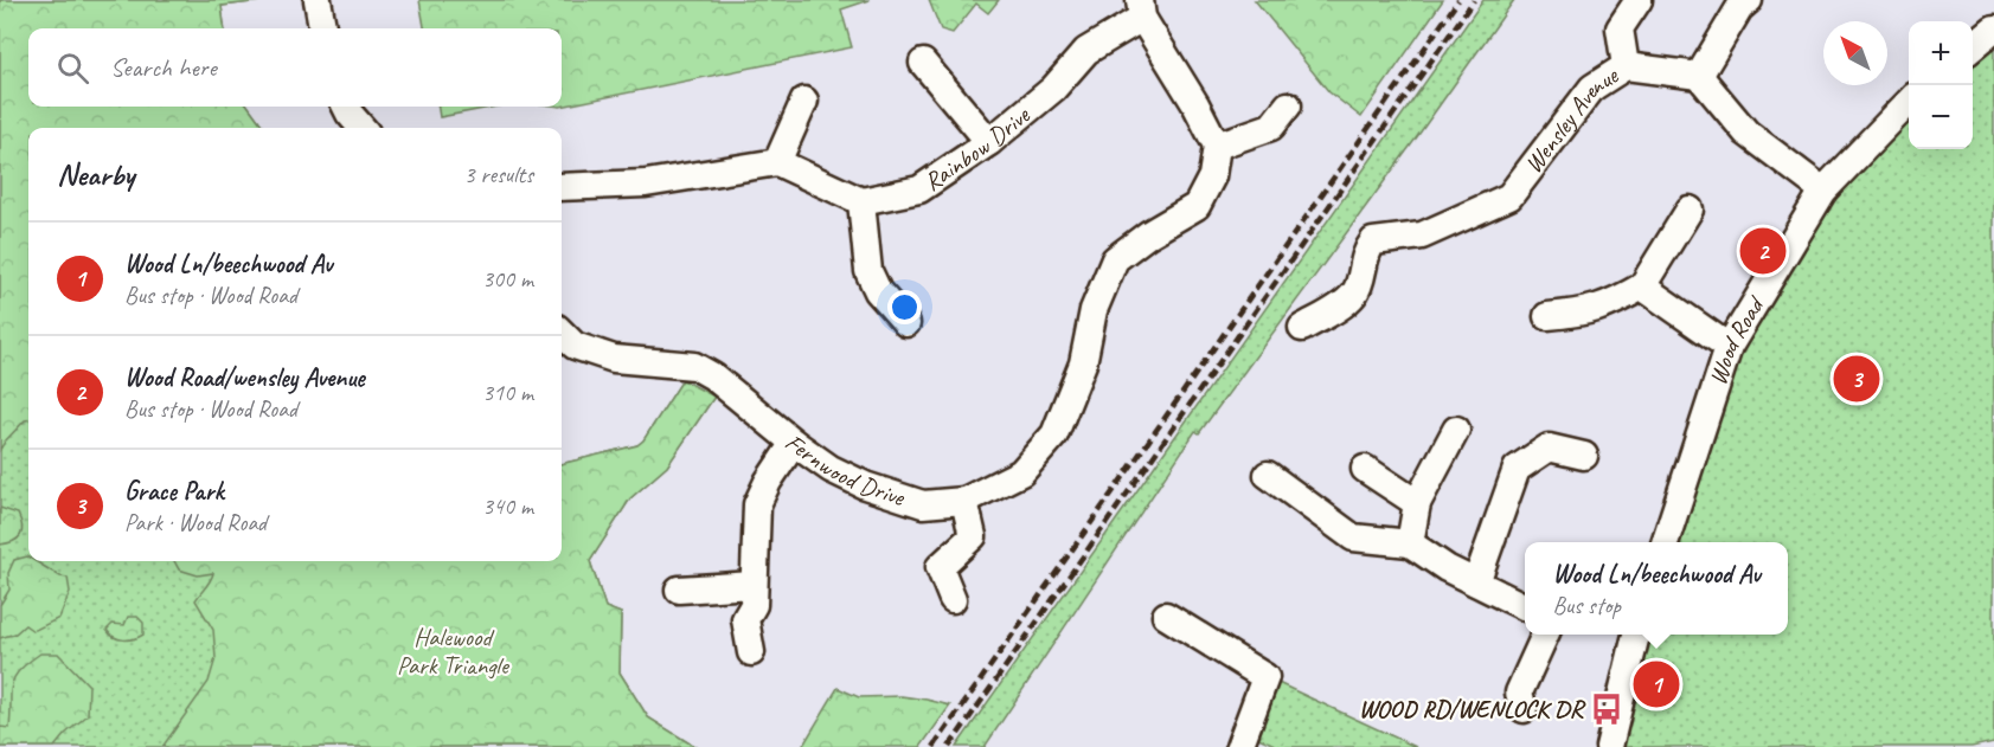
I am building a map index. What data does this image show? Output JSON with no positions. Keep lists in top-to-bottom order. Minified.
{"streets":{"street":["Wensley Avenue","Rainbow Drive","Wood Road","Fernwood Drive"]},"parks":["Halewood Park Triangle"],"places":{"bus stop":["WOOD RD/WENLOCK DR"]},"north":"top left","page":{"map_buttons":["+","−"],"search":"Search here","heading":["Nearby","3 results"],"list":[{"mark":"1","name":"Wood Ln/beechwood Av","note":"Bus stop · Wood Road","value":"300 m"},{"mark":"2","name":"Wood Road/wensley Avenue","note":"Bus stop · Wood Road","value":"310 m"},{"mark":"3","name":"Grace Park","note":"Park · Wood Road","value":"340 m"}],"pins":["2","3","1"],"popup":["Wood Ln/beechwood Av","Bus stop"]}}
